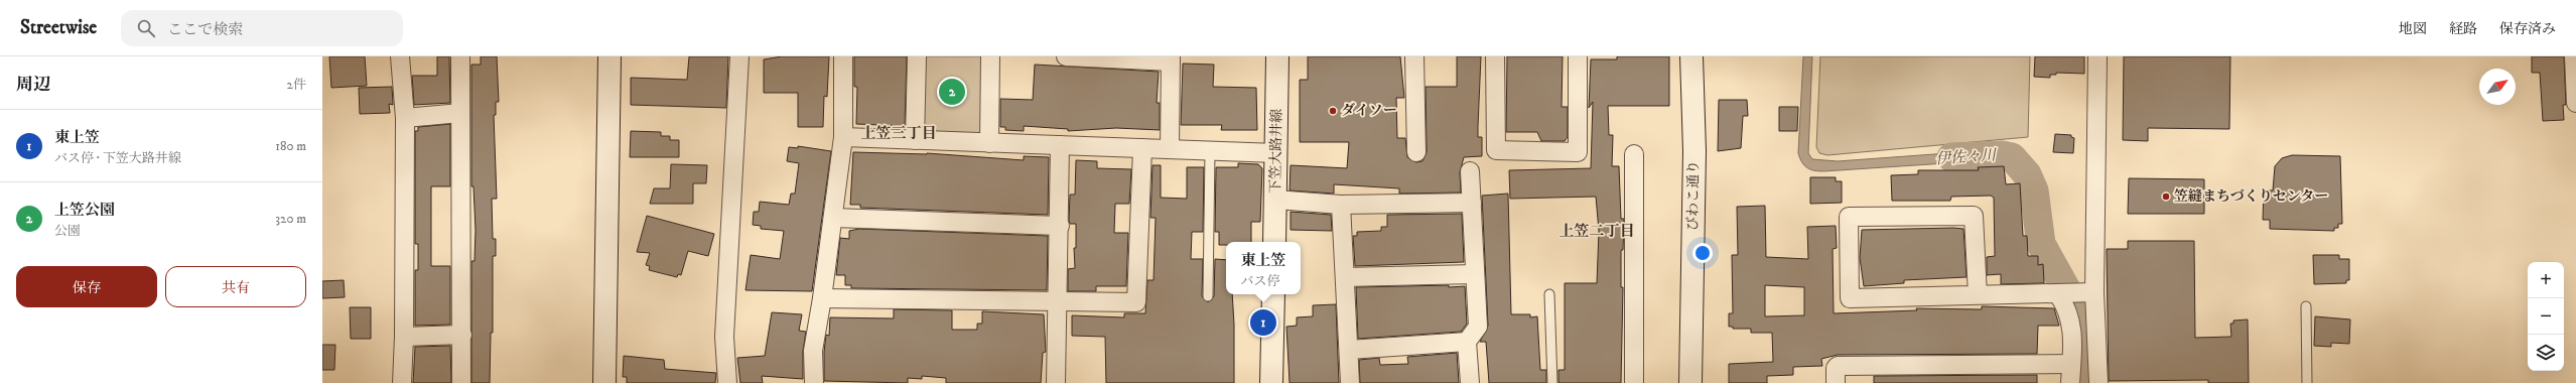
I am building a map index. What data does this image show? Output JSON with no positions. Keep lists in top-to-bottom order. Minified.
{"streets":{"street":["下笠大路井線","びわこ通り"]},"districts":["上笠三丁目","上笠二丁目"],"water":["伊佐々川"],"places":["ダイソー","笠縫まちづくりセンター"],"north":"top right","page":{"header":"Streetwise","search":"ここで検索","nav":["地図","経路","保存済み"],"heading":["周辺","2件"],"pins":["2","1"],"list":[{"mark":"1","name":"東上笠","note":"バス停 · 下笠大路井線","value":"180 m"},{"mark":"2","name":"上笠公園","note":"公園","value":"320 m"}],"popup":["東上笠","バス停"],"buttons":["保存","共有"],"map_buttons":["+","−"]}}
